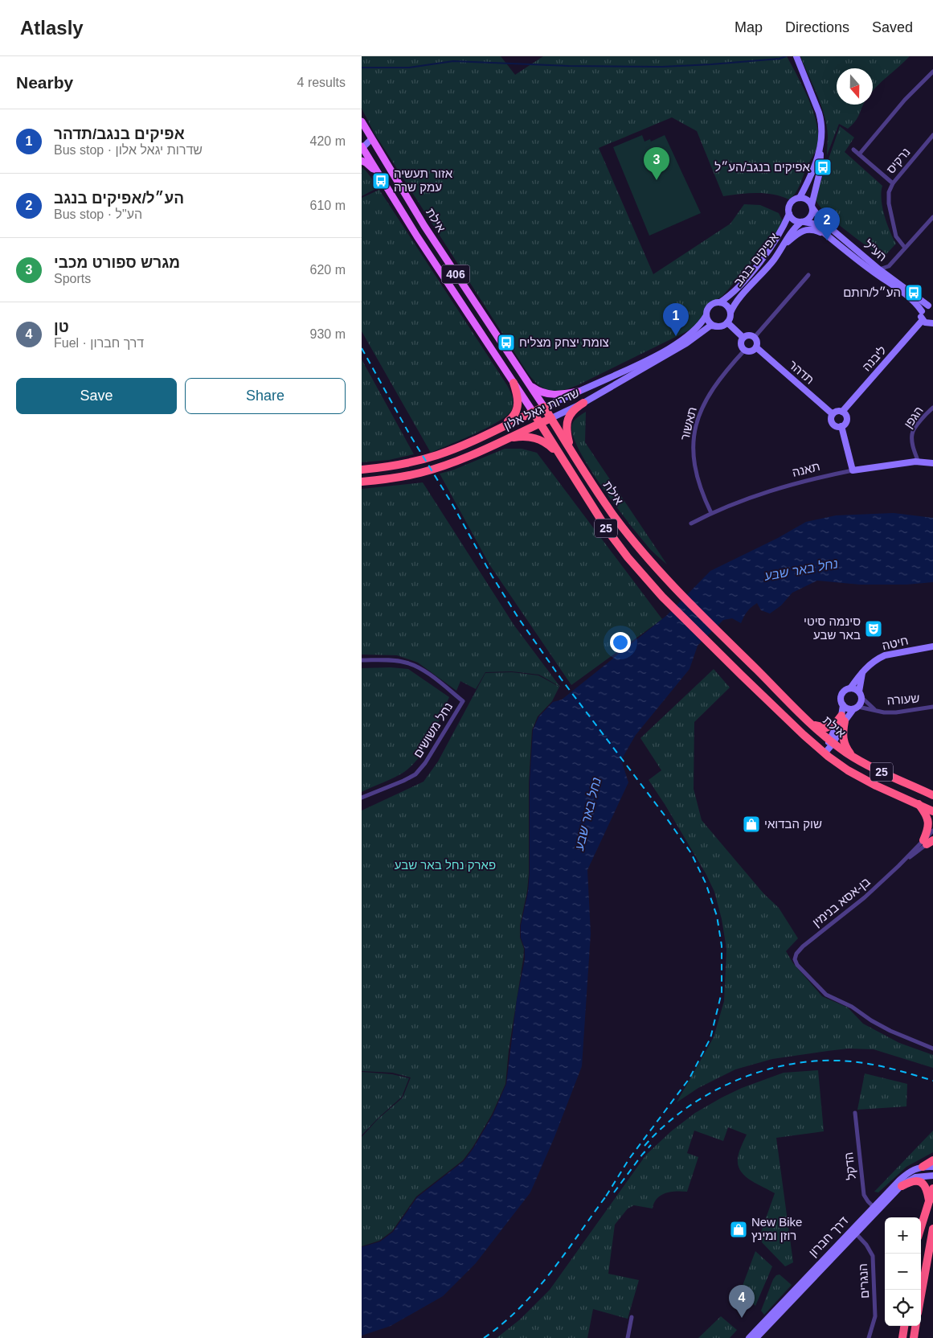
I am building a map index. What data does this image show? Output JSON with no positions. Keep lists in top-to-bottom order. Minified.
{"streets":{"highway":["אילת","שדרות יגאל אלון","25"],"main road":["406"],"street":["נרקיס","הע\"ל","אפיקים בנגב","ליבנה","תדהר","הגפן","תאשור","תאנה","חיטה","שעורה","נחל משושים","בן-אסא בנימין","הדקל","דרך חברון","הנגרים"]},"crossings":[["אילת","שדרות יגאל אלון"],["אילת","חיטה"],["הע\"ל","אפיקים בנגב"],["אפיקים בנגב","שדרות יגאל אלון"],["ליבנה","תדהר"],["תדהר","תאשור"],["הגפן","תאנה"],["תאשור","תאנה"],["חיטה","שעורה"],["הדקל","דרך חברון"],["דרך חברון","הנגרים"]],"water":["נחל באר שבע"],"parks":["פארק נחל באר שבע"],"places":{"bus stop":["אפיקים בנגב/הע״ל","אזור תעשיה עמק שרה","הע״ל/רותם","צומת יצחק מצליח"],"theatre":["סינמה סיטי באר שבע"],"shop":["שוק הבדואי","New Bike רוזן ומינץ"]},"north":"bottom","page":{"header":"Atlasly","nav":["Map","Directions","Saved"],"heading":["Nearby","4 results"],"list":[{"mark":"1","name":"אפיקים בנגב/תדהר","note":"Bus stop · שדרות יגאל אלון","value":"420 m"},{"mark":"2","name":"הע״ל/אפיקים בנגב","note":"Bus stop · הע\"ל","value":"610 m"},{"mark":"3","name":"מגרש ספורט מכבי","note":"Sports","value":"620 m"},{"mark":"4","name":"טן","note":"Fuel · דרך חברון","value":"930 m"}],"pins":["3","2","1","4"],"buttons":["Save","Share"],"map_buttons":["+","−"]}}
